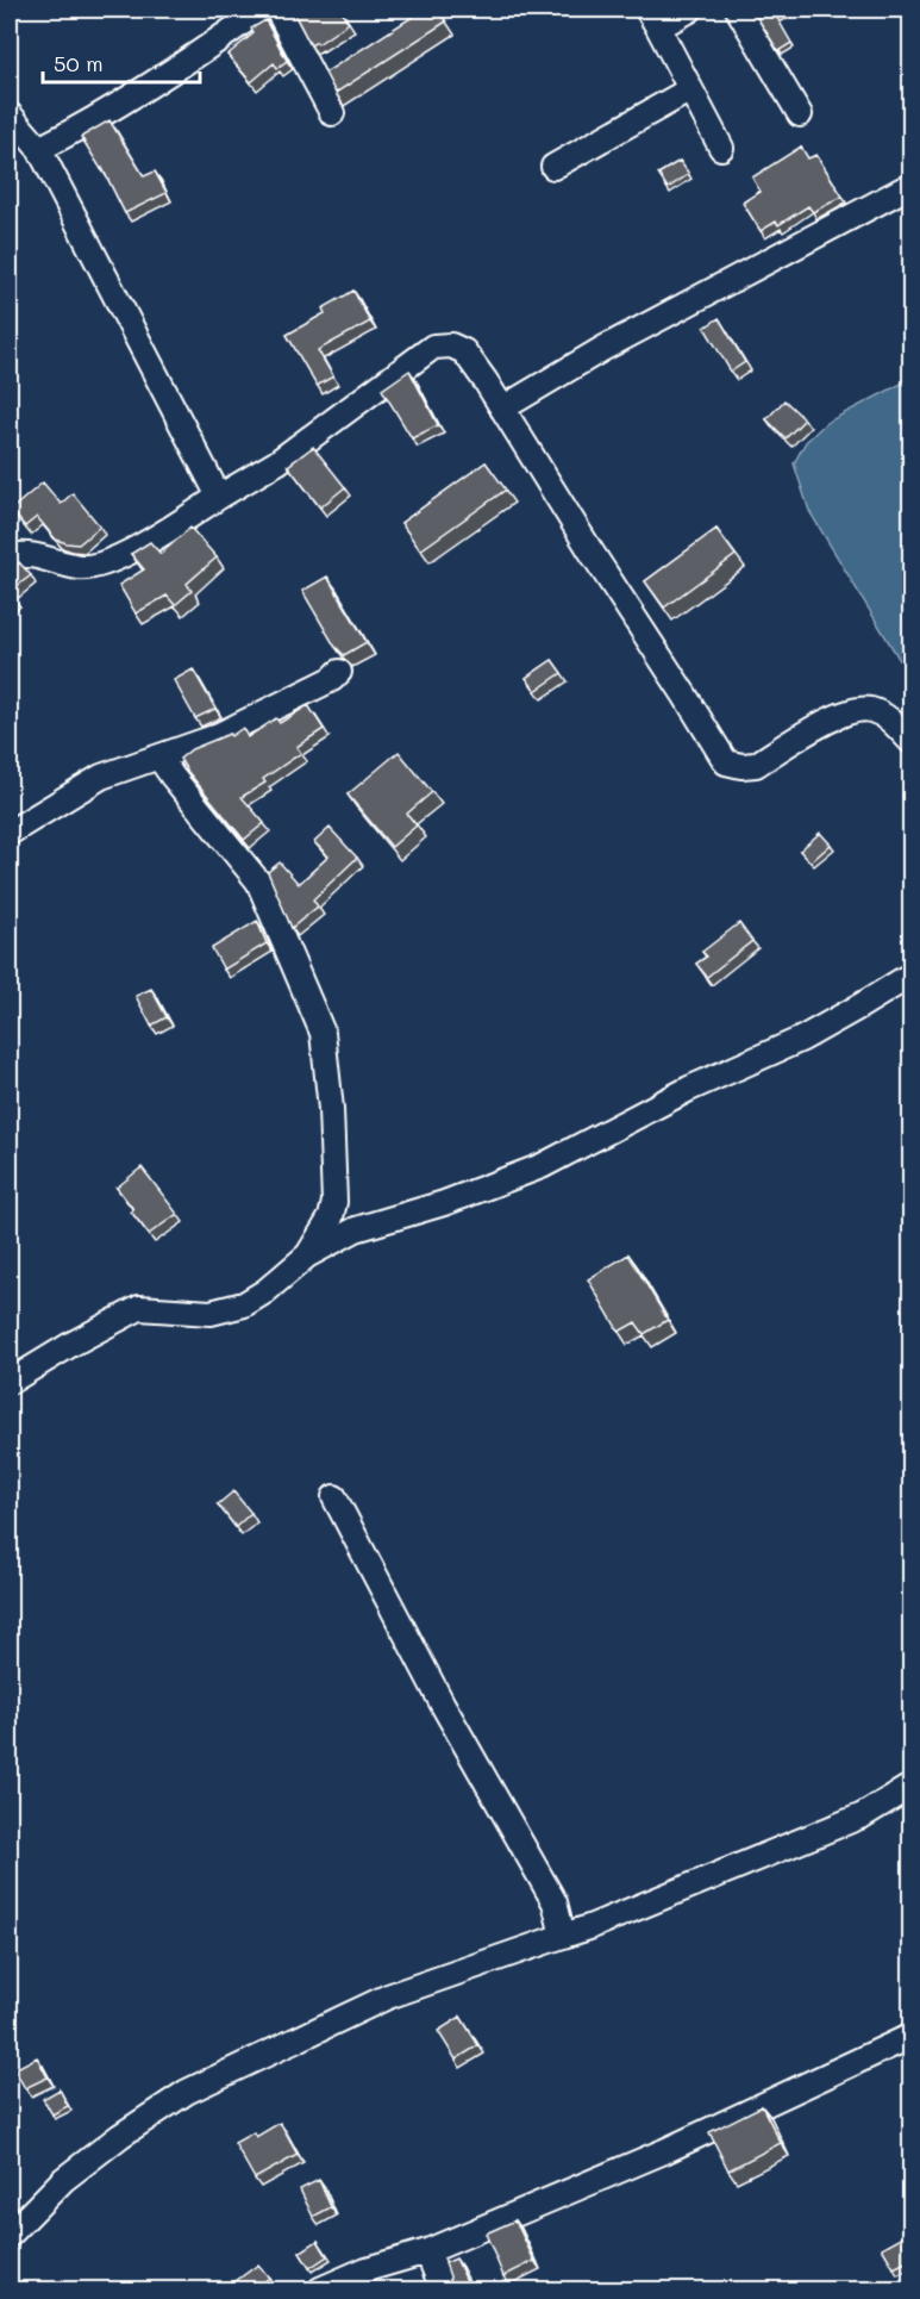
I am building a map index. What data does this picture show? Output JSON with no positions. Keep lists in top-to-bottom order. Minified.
{"scale_bar":"50 m"}
